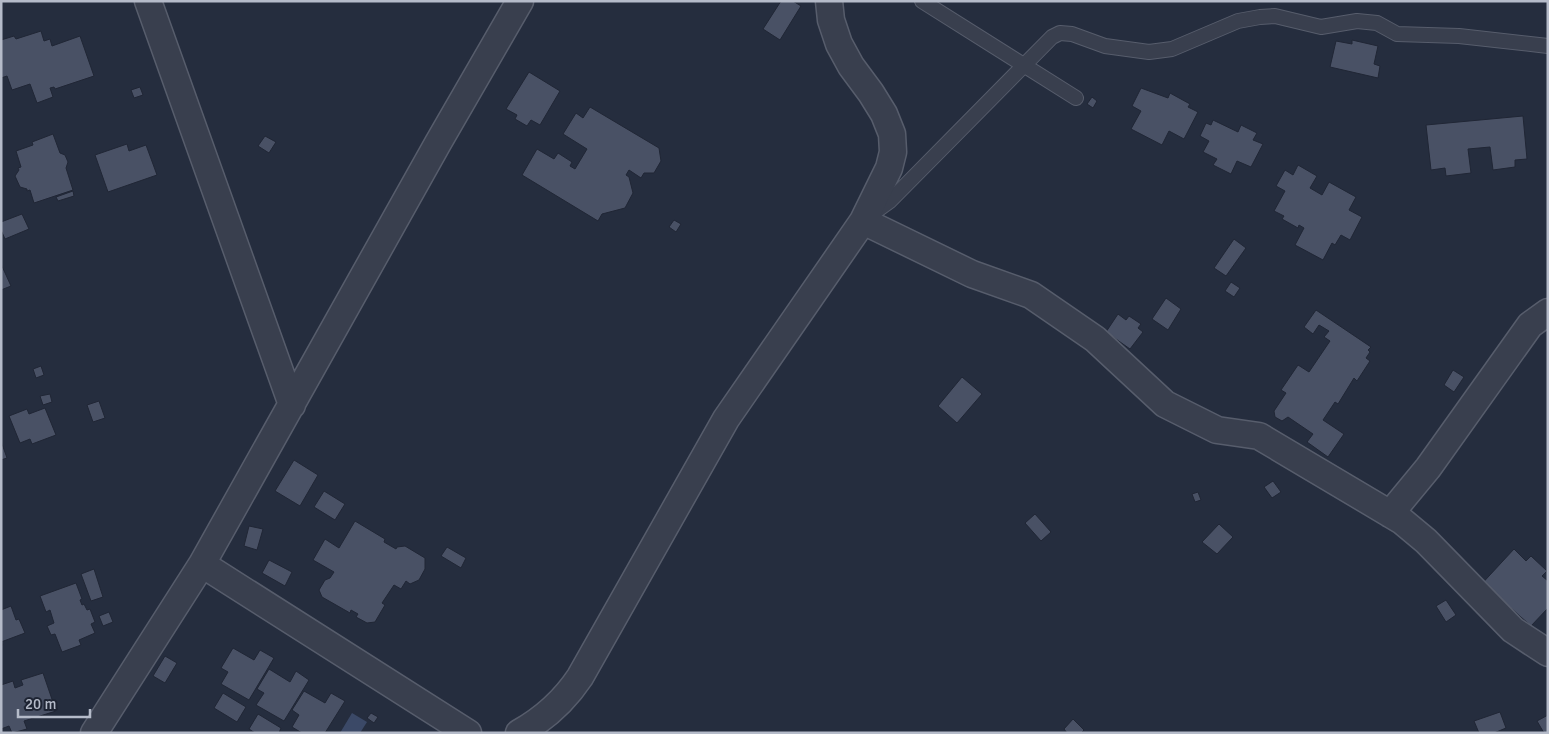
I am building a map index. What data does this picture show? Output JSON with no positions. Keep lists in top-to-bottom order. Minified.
{"scale_bar":"20 m"}
